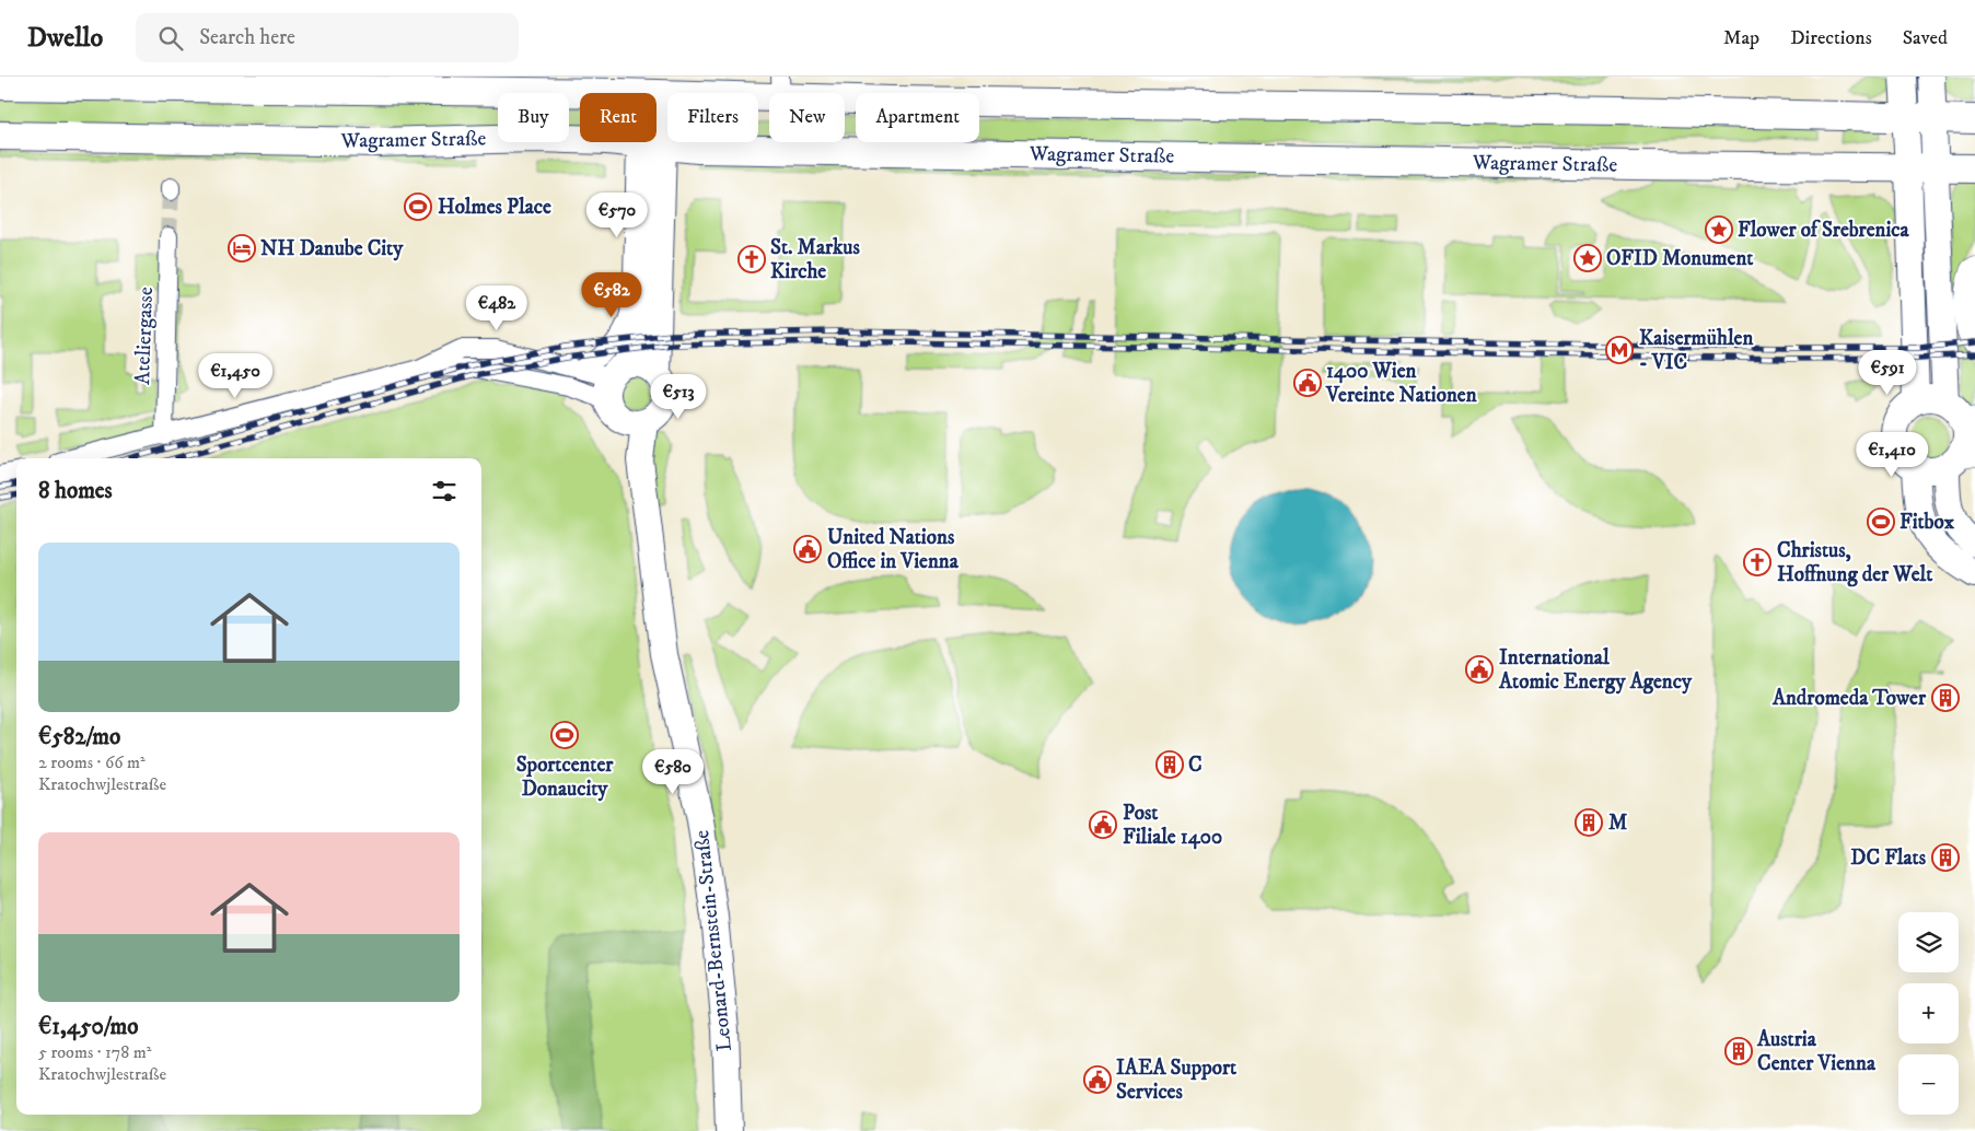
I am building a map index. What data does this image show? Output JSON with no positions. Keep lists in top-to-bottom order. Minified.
{"streets":{"main road":["Wagramer Straße","Leonard-Bernstein-Straße"],"street":["Ateliergasse"]},"places":{"sports":["Holmes Place","Fitbox","Sportcenter Donaucity"],"place":["Flower of Srebrenica","OFID Monument"],"hotel":["NH Danube City"],"church":["St. Markus Kirche","Christus, Hoffnung der Welt"],"metro station":["Kaisermühlen - VIC"],"public building":["1400 Wien Vereinte Nationen","United Nations Office in Vienna","International Atomic Energy Agency","Post Filiale 1400","IAEA Support Services"],"building":["Andromeda Tower","C","M","DC Flats","Austria Center Vienna"]},"page":{"header":"Dwello","search":"Search here","nav":["Map","Directions","Saved"],"chip":["Buy","Rent","Filters","New","Apartment"],"price":["€570","€582","€482","€591","€1,450","€513","€1,410","€580"],"heading":"8 homes","list":[{"name":"€582/mo","note":"2 rooms · 66 m² · Kratochwjlestraße"},{"name":"€1,450/mo","note":"5 rooms · 178 m² · Kratochwjlestraße"}],"map_buttons":["+","−"]}}
